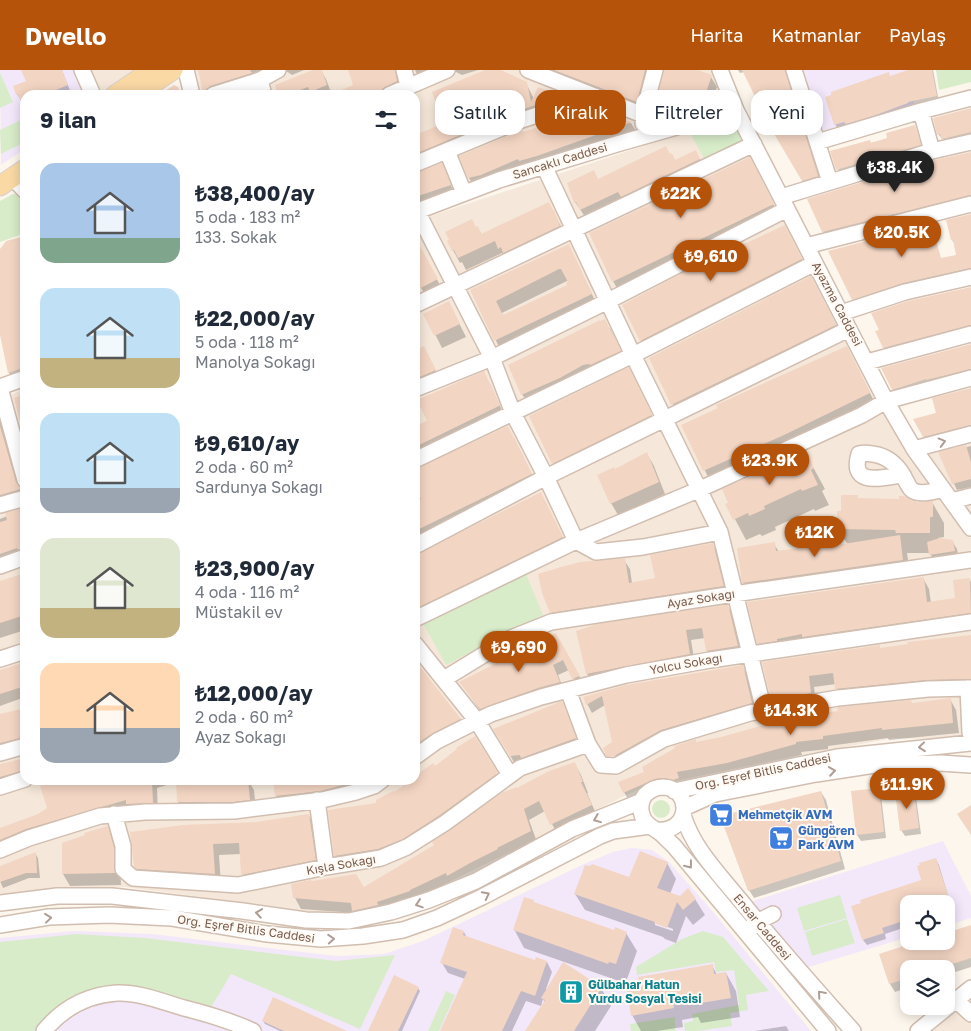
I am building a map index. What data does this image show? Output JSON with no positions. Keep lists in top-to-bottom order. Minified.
{"streets":{"street":["Sancaklı Caddesi","Ayazma Caddesi","Ayaz Sokağı","Yolcu Sokağı","Org. Eşref Bitlis Caddesi","Kışla Sokağı","Ensar Caddesi"]},"crossings":[["Org. Eşref Bitlis Caddesi","Ensar Caddesi"]],"places":{"supermarket":["Mehmetçik AVM","Güngören Park AVM"],"building":["Gülbahar Hatun Yurdu Sosyal Tesisi"]},"page":{"header":"Dwello","nav":["Harita","Katmanlar","Paylaş"],"chip":["Satılık","Kiralık","Filtreler","Yeni"],"heading":"9 ilan","list":[{"name":"₺38,400/ay","note":"5 oda · 183 m² · 133. Sokak"},{"name":"₺22,000/ay","note":"5 oda · 118 m² · Manolya Sokağı"},{"name":"₺9,610/ay","note":"2 oda · 60 m² · Sardunya Sokağı"},{"name":"₺23,900/ay","note":"4 oda · 116 m² · Müstakil ev"},{"name":"₺12,000/ay","note":"2 oda · 60 m² · Ayaz Sokağı"}],"price":["₺38.4K","₺22K","₺20.5K","₺9,610","₺23.9K","₺12K","₺9,690","₺14.3K","₺11.9K"]}}
